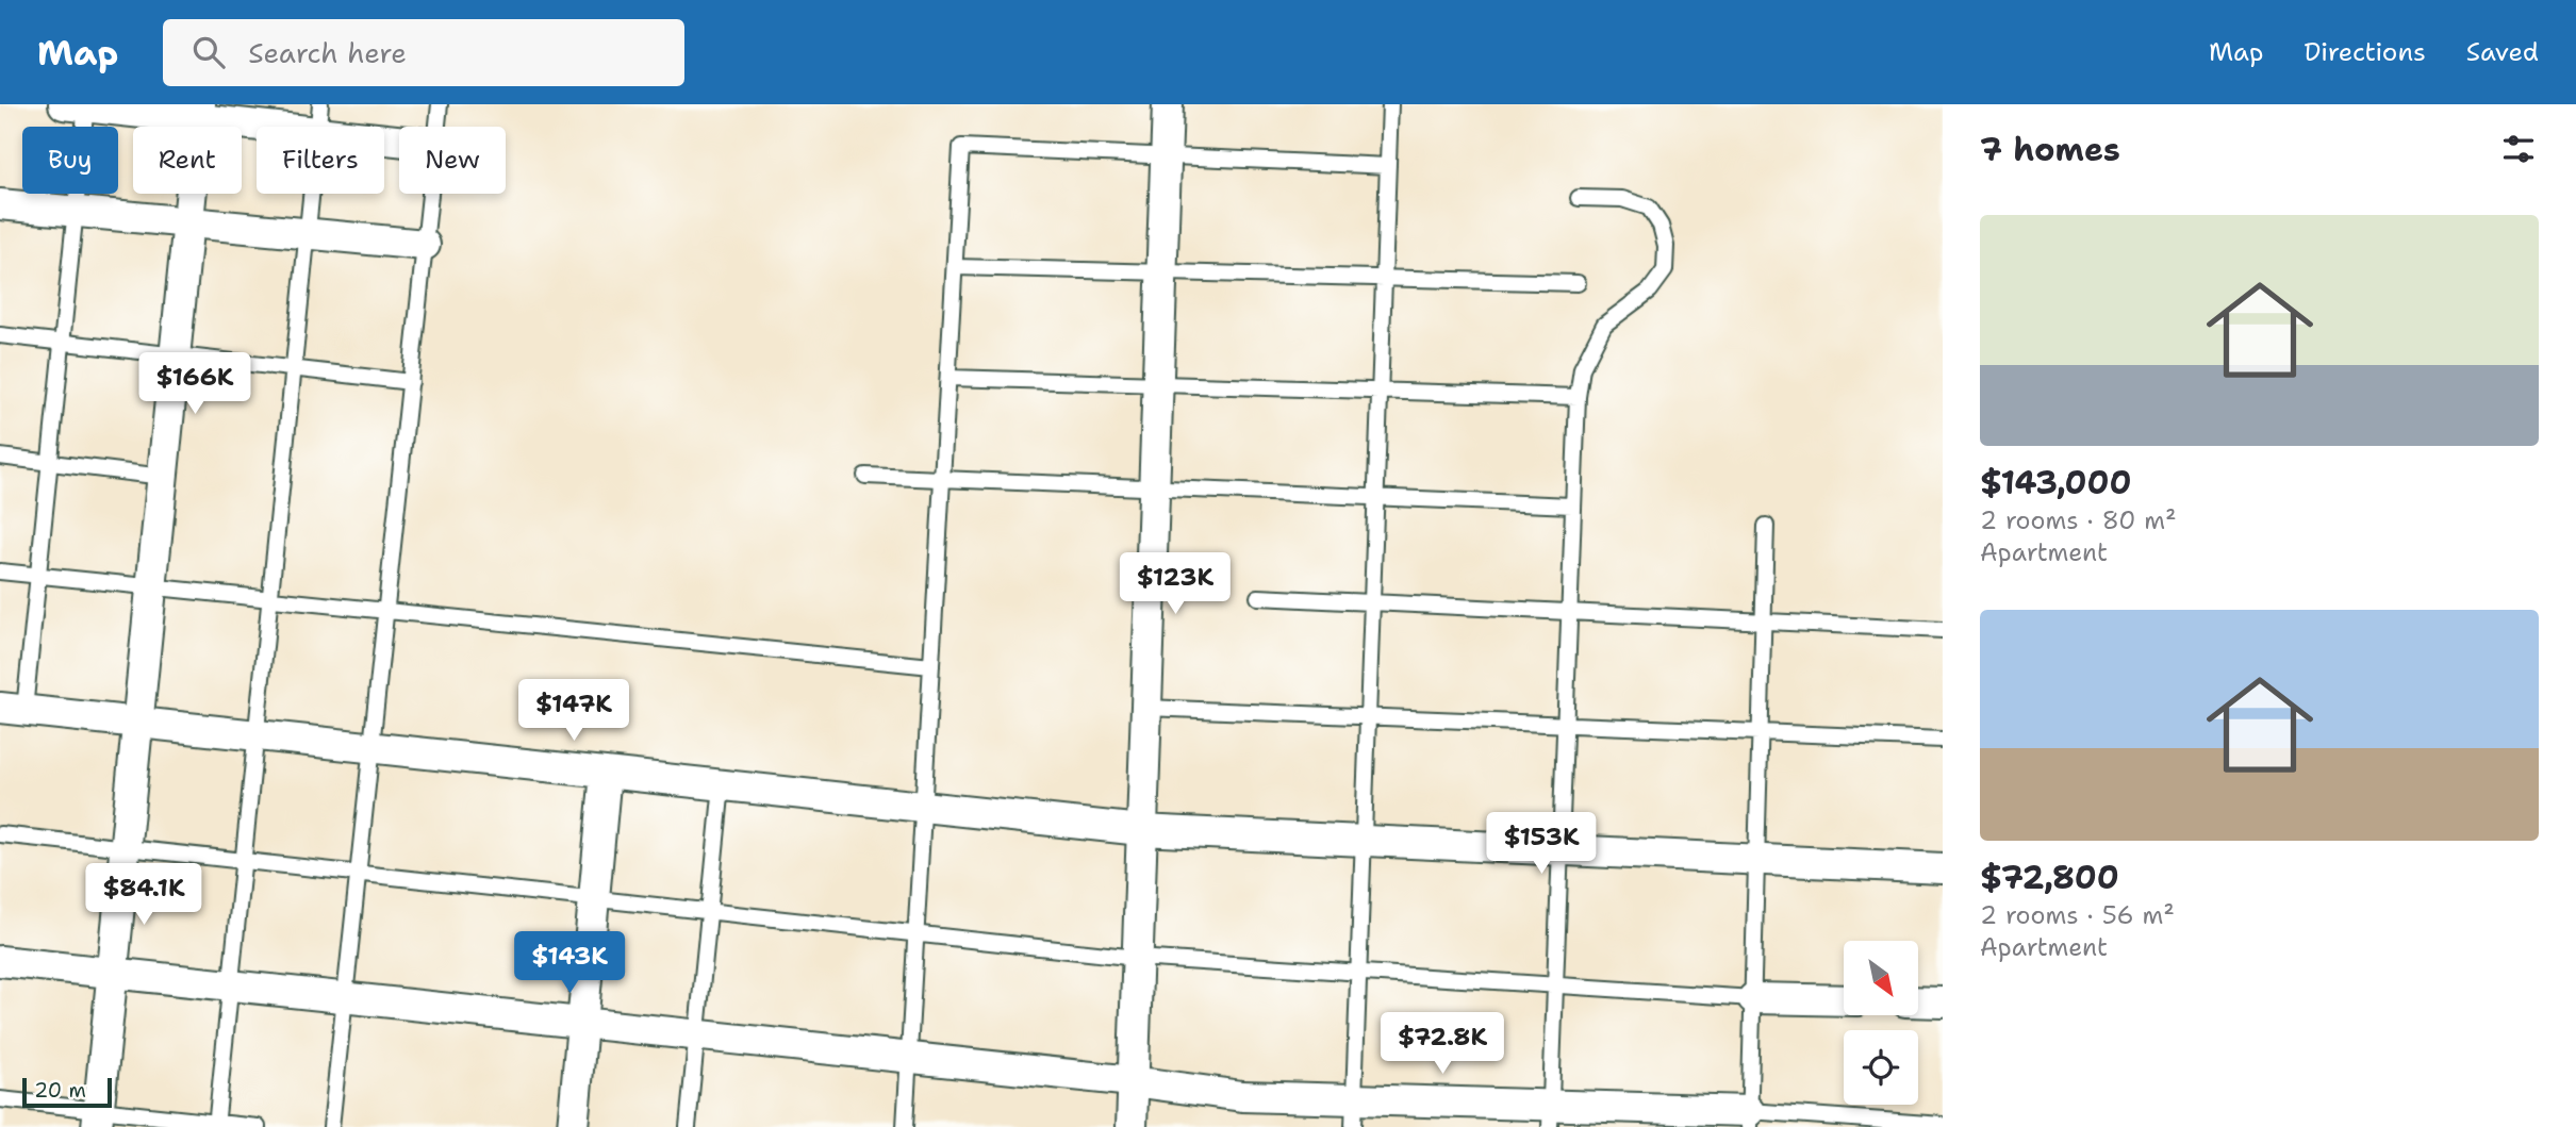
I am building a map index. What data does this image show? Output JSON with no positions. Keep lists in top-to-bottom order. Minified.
{"scale_bar":"20 m","north":"bottom right","page":{"header":"Map","search":"Search here","nav":["Map","Directions","Saved"],"heading":"7 homes","chip":["Buy","Rent","Filters","New"],"list":[{"name":"$143,000","note":"2 rooms · 80 m² · Apartment"},{"name":"$72,800","note":"2 rooms · 56 m² · Apartment"}],"price":["$166K","$123K","$147K","$153K","$84.1K","$143K","$72.8K"],"scale":"20 m"}}
